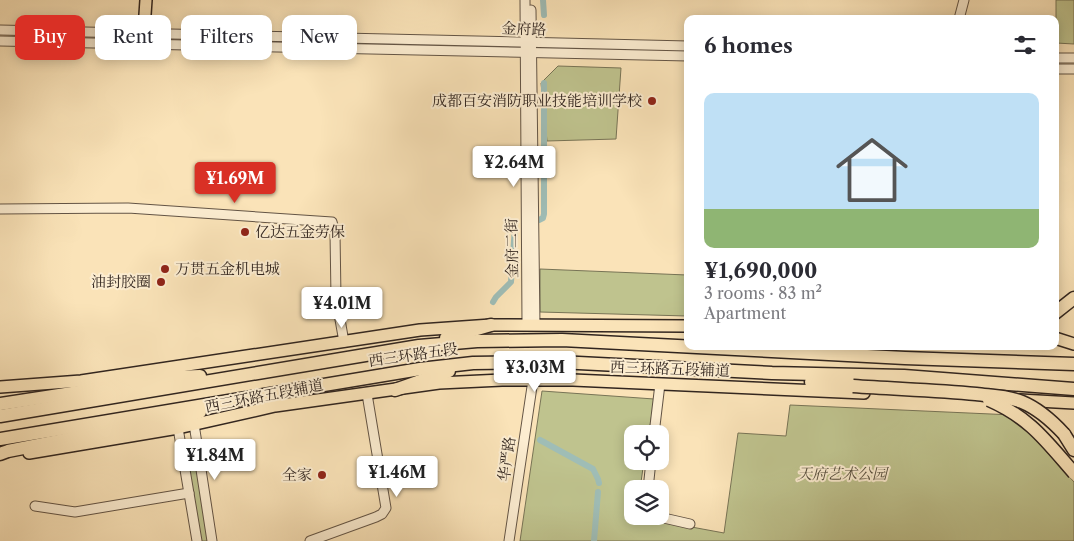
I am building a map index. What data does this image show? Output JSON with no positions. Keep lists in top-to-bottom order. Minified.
{"streets":{"highway":["西三环路五段"],"main road":["西三环路五段辅道"],"street":["金府路","金府二街","华严路"]},"crossings":[["金府路","金府二街"],["西三环路五段辅道","华严路"]],"parks":["天府艺术公园"],"places":["成都百安消防职业技能培训学校","亿达五金劳保","万贯五金机电城","油封胶圈","全家"],"page":{"chip":["Buy","Rent","Filters","New"],"heading":"6 homes","list":[{"name":"¥1,690,000","note":"3 rooms · 83 m² · Apartment"}],"price":["¥2.64M","¥1.69M","¥4.01M","¥3.03M","¥1.84M","¥1.46M"]}}
